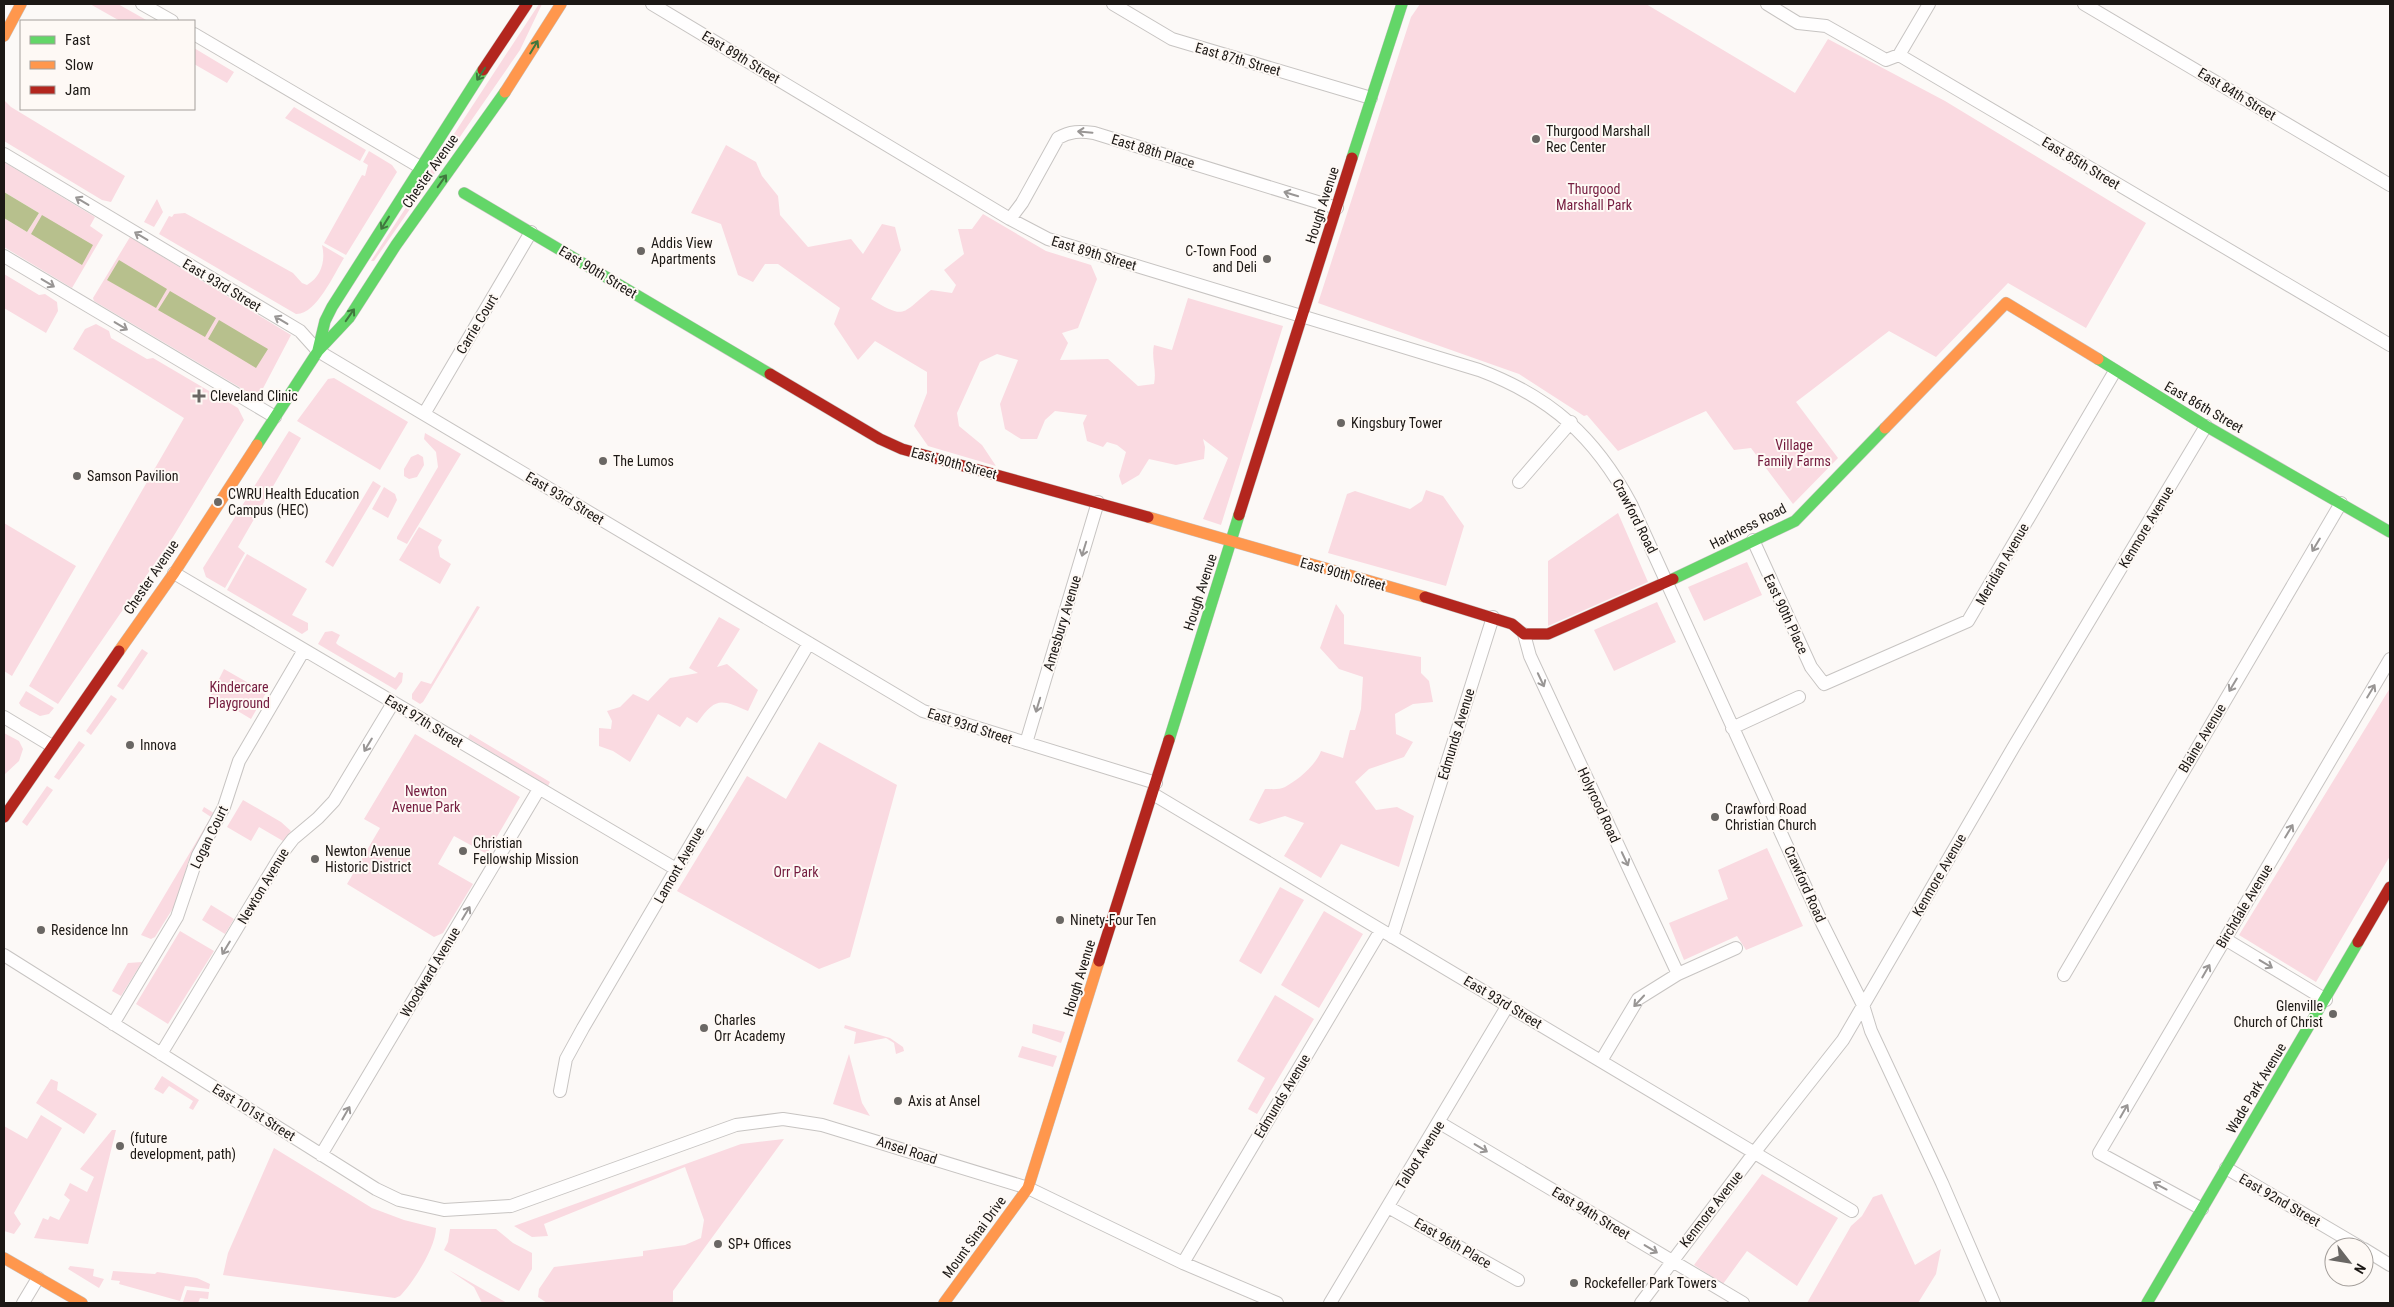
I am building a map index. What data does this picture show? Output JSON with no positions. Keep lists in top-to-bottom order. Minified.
{"streets":{"street":["East 89th Street","East 87th Street","East 84th Street","East 88th Place","East 85th Street","Chester Avenue","Hough Avenue","East 90th Street","East 93rd Street","Carrie Court","East 86th Street","Crawford Road","Harkness Road","Kenmore Avenue","Meridian Avenue","East 90th Place","Amesbury Avenue","East 97th Street","Edmunds Avenue","Blaine Avenue","Holyrood Road","Logan Court","Lamont Avenue","Newton Avenue","Birchdale Avenue","Woodward Avenue","Wade Park Avenue","East 101st Street","Ansel Road","Talbot Avenue","East 92nd Street","East 94th Street","Mount Sinai Drive","East 96th Place"]},"crossings":[["East 89th Street","East 88th Place"],["East 89th Street","Hough Avenue"],["East 89th Street","Crawford Road"],["East 87th Street","Hough Avenue"],["East 88th Place","Hough Avenue"],["Chester Avenue","East 93rd Street"],["Chester Avenue","East 97th Street"],["Hough Avenue","East 90th Street"],["Hough Avenue","East 93rd Street"],["Hough Avenue","Ansel Road"],["Hough Avenue","Mount Sinai Drive"],["East 90th Street","Carrie Court"],["East 90th Street","Amesbury Avenue"],["East 90th Street","Edmunds Avenue"],["East 93rd Street","Carrie Court"],["East 93rd Street","Kenmore Avenue"],["East 93rd Street","Amesbury Avenue"],["East 93rd Street","Edmunds Avenue"],["East 93rd Street","Lamont Avenue"],["East 93rd Street","Talbot Avenue"],["East 86th Street","Harkness Road"],["East 86th Street","Kenmore Avenue"],["East 86th Street","Meridian Avenue"],["East 86th Street","Blaine Avenue"],["Crawford Road","Harkness Road"],["Crawford Road","Kenmore Avenue"],["Harkness Road","East 90th Place"],["Harkness Road","Holyrood Road"],["Kenmore Avenue","East 94th Street"],["Meridian Avenue","East 90th Place"],["East 97th Street","Logan Court"],["East 97th Street","Lamont Avenue"],["East 97th Street","Newton Avenue"],["East 97th Street","Woodward Avenue"],["Edmunds Avenue","Ansel Road"],["Logan Court","East 101st Street"],["Newton Avenue","East 101st Street"],["Birchdale Avenue","Wade Park Avenue"],["Woodward Avenue","East 101st Street"],["Wade Park Avenue","East 92nd Street"],["East 101st Street","Ansel Road"],["Ansel Road","Mount Sinai Drive"],["Talbot Avenue","East 94th Street"],["Talbot Avenue","East 96th Place"]],"one_way":["East 88th Place","Amesbury Avenue","Blaine Avenue","Holyrood Road","Newton Avenue","Birchdale Avenue","Woodward Avenue","East 94th Street"],"parks":["Thurgood Marshall Park","Village Family Farms","Kindercare Playground","Newton Avenue Park","Orr Park"],"places":{"other":["Thurgood Marshall Rec Center","Addis View Apartments","C-Town Food and Deli","Kingsbury Tower","The Lumos","Samson Pavilion","CWRU Health Education Campus (HEC)","Innova","Crawford Road Christian Church","Christian Fellowship Mission","Newton Avenue Historic District","Ninety-Four Ten","Residence Inn","Glenville Church of Christ","Charles Orr Academy","Axis at Ansel","(future development, path)","SP+ Offices","Rockefeller Park Towers"],"health":["Cleveland Clinic"]},"legend":["Fast","Slow","Jam"],"north":"bottom right"}
